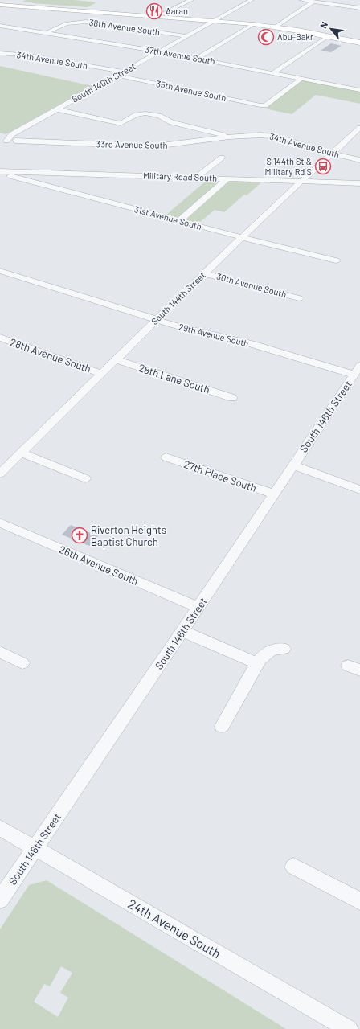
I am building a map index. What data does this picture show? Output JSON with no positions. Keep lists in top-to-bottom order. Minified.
{"streets":{"street":["38th Avenue South","37th Avenue South","34th Avenue South","South 140th Street","35th Avenue South","33rd Avenue South","Military Road South","31st Avenue South","30th Avenue South","South 144th Street","29th Avenue South","28th Avenue South","28th Lane South","South 146th Street","27th Place South","26th Avenue South","24th Avenue South"]},"crossings":[["38th Avenue South","37th Avenue South"],["38th Avenue South","South 140th Street"],["37th Avenue South","South 140th Street"],["37th Avenue South","35th Avenue South"],["34th Avenue South","South 140th Street"],["34th Avenue South","35th Avenue South"],["34th Avenue South","33rd Avenue South"],["34th Avenue South","South 144th Street"],["South 140th Street","35th Avenue South"],["South 140th Street","33rd Avenue South"],["Military Road South","South 144th Street"],["31st Avenue South","South 144th Street"],["30th Avenue South","South 144th Street"],["South 144th Street","29th Avenue South"],["South 144th Street","28th Avenue South"],["South 144th Street","28th Lane South"],["29th Avenue South","South 146th Street"],["South 146th Street","27th Place South"],["South 146th Street","26th Avenue South"],["South 146th Street","24th Avenue South"]],"places":{"restaurant":["Aaran"],"mosque":["Abu-Bakr"],"bus stop":["S 144th St & Military Rd S"],"church":["Riverton Heights Baptist Church"]},"north":"top left"}
